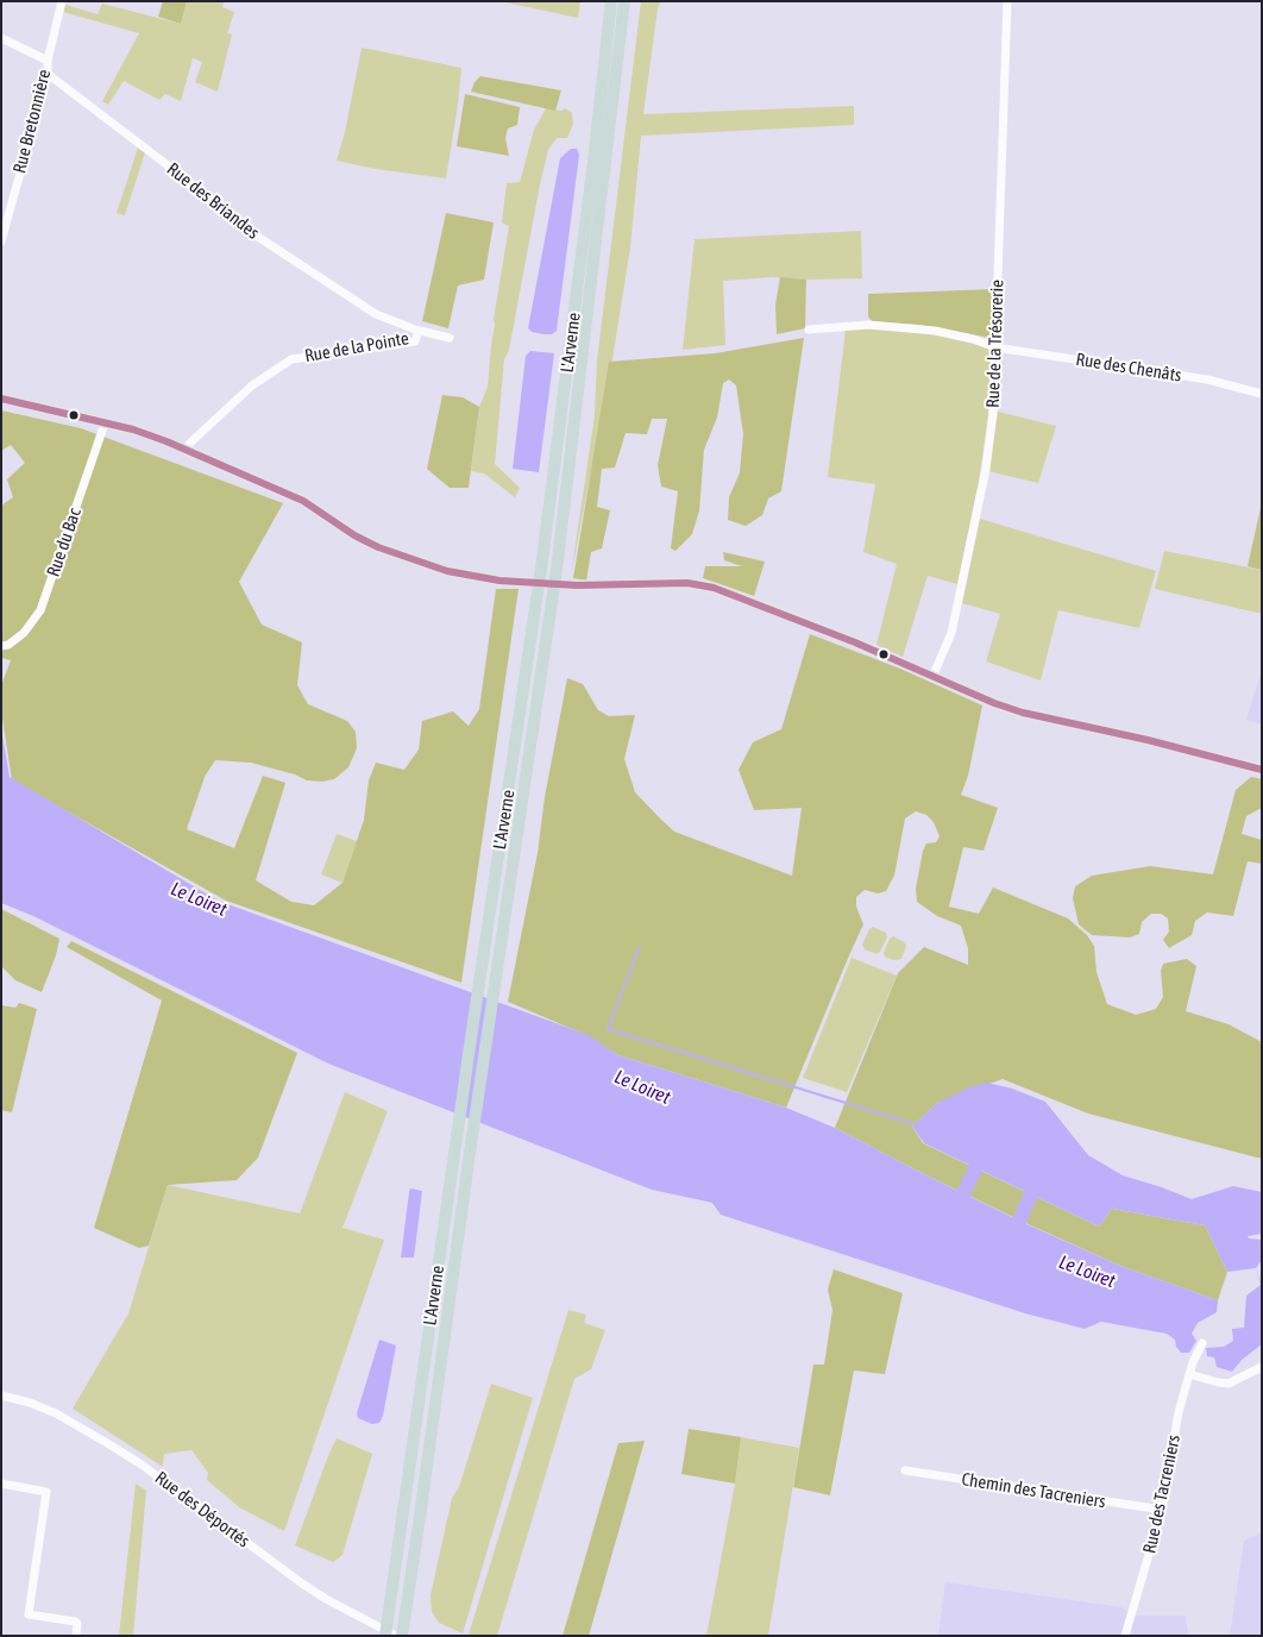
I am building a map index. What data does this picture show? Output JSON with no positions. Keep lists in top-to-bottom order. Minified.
{"streets":{"highway":["L'Arverne"],"street":["Rue Bretonnière","Rue des Briandes","Rue de la Trésorerie","Rue de la Pointe","Rue des Chenâts","Rue du Bac","Chemin des Tacreniers","Rue des Tacreniers","Rue des Déportés"]},"crossings":[["Rue Bretonnière","Rue des Briandes"],["Rue des Briandes","Rue de la Pointe"],["Rue de la Trésorerie","Rue des Chenâts"],["Chemin des Tacreniers","Rue des Tacreniers"]],"water":["Le Loiret"]}
